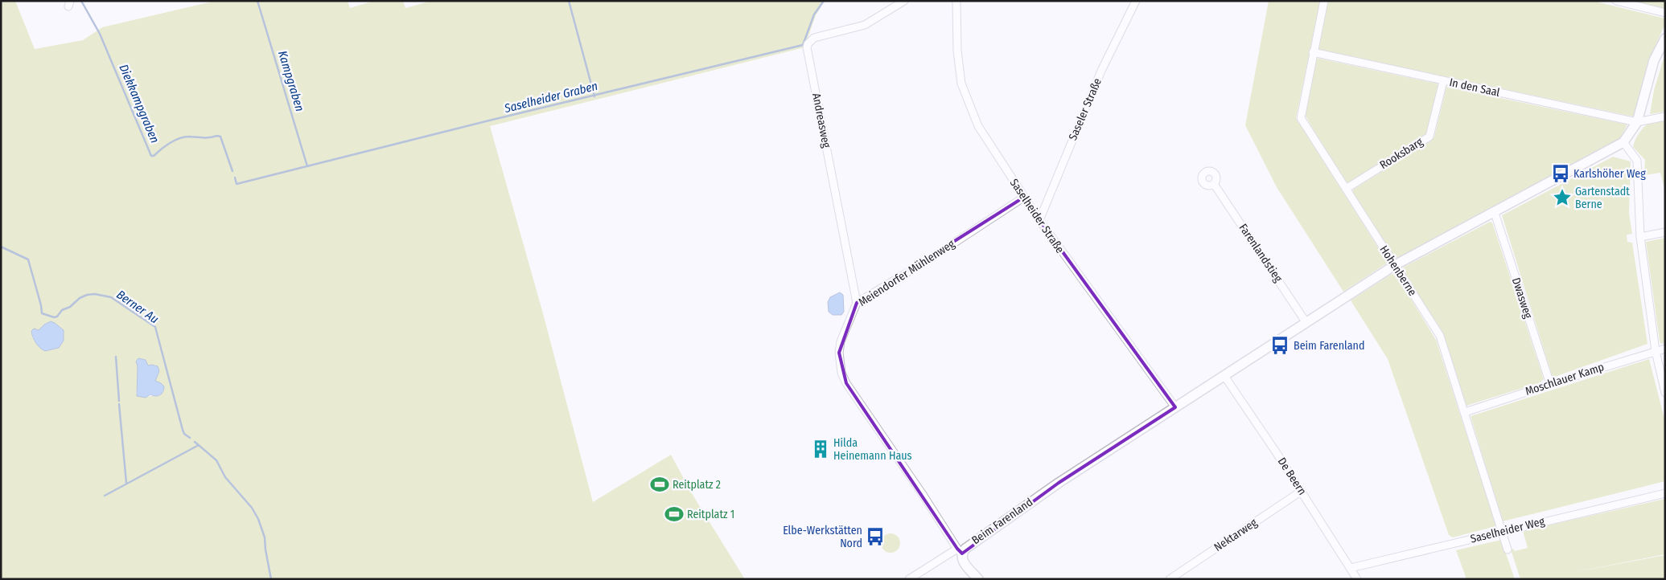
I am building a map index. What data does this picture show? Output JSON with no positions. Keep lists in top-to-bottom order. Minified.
{"streets":{"street":["In den Saal","Saseler Straße","Andreasweg","Rooksbarg","Saselheider Straße","Farenlandstieg","Hohenberne","Meiendorfer Mühlenweg","Dwasweg","Moschlauer Kamp","De Beern","Beim Farenland","Saselheider Weg","Nektarweg"]},"crossings":[["In den Saal","Rooksbarg"],["In den Saal","Hohenberne"],["Saseler Straße","Saselheider Straße"],["Andreasweg","Meiendorfer Mühlenweg"],["Rooksbarg","Hohenberne"],["Saselheider Straße","Meiendorfer Mühlenweg"],["Saselheider Straße","Beim Farenland"],["Farenlandstieg","Beim Farenland"],["Hohenberne","Moschlauer Kamp"],["Hohenberne","Beim Farenland"],["Hohenberne","Saselheider Weg"],["Meiendorfer Mühlenweg","Beim Farenland"],["Dwasweg","Moschlauer Kamp"],["Dwasweg","Beim Farenland"],["De Beern","Beim Farenland"],["De Beern","Saselheider Weg"],["De Beern","Nektarweg"]],"water":["Kampgraben","Saselheider Graben","Diekkampgraben","Berner Au"],"places":{"bus stop":["Karlshöher Weg","Beim Farenland","Elbe-Werkstätten Nord"],"place":["Gartenstadt Berne"],"building":["Hilda Heinemann Haus"],"sports":["Reitplatz 2","Reitplatz 1"]}}
